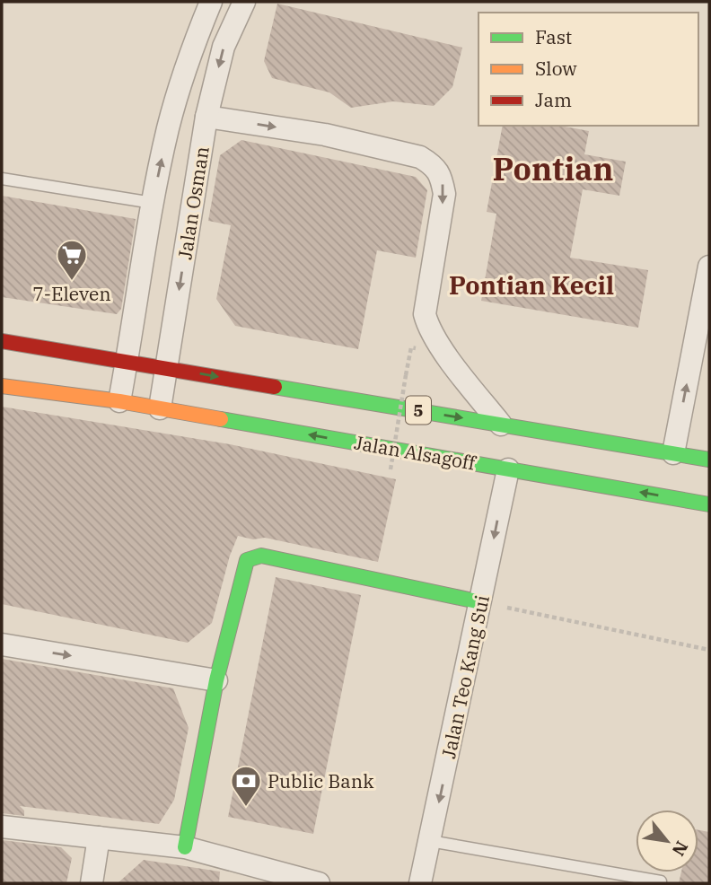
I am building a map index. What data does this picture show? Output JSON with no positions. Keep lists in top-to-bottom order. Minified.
{"streets":{"main road":["5","Jalan Alsagoff"],"street":["Jalan Osman","Jalan Teo Kang Sui"]},"crossings":[["Jalan Osman","5"],["Jalan Osman","Jalan Alsagoff"],["5","Jalan Alsagoff"],["Jalan Alsagoff","Jalan Teo Kang Sui"]],"one_way":["Jalan Teo Kang Sui"],"districts":["Pontian","Pontian Kecil"],"places":{"supermarket":["7-Eleven"],"bank":["Public Bank"]},"legend":["Fast","Slow","Jam"],"north":"bottom right"}
